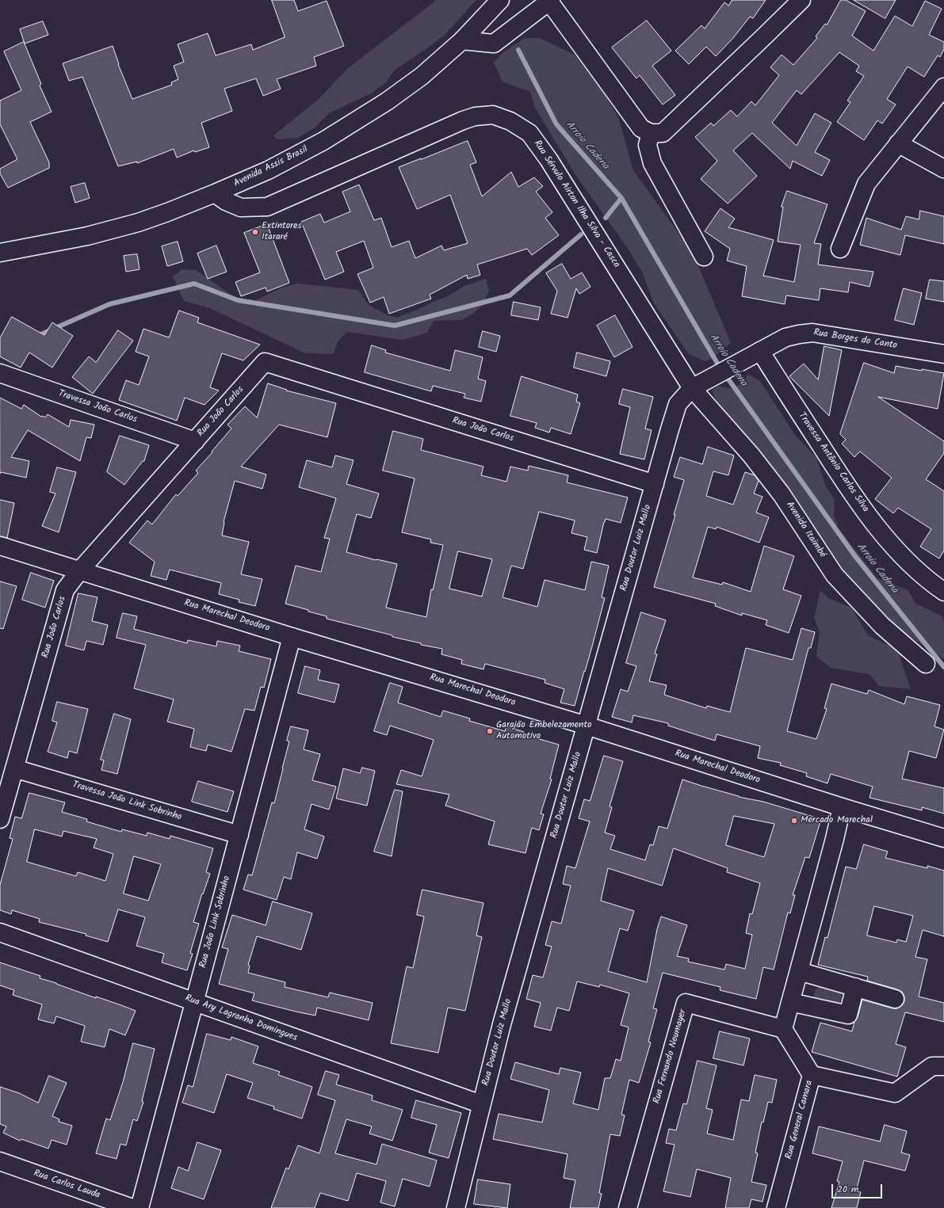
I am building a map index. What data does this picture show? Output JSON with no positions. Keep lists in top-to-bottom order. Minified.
{"streets":{"street":["Avenida Assis Brasil","Rua Sérvulo Airton Ilha Silva - Casca","Rua Borges do Canto","Travessa João Carlos","Rua João Carlos","Travessa Antônio Carlos Silva","Avenida Itaimbé","Rua Doutor Luiz Mallo","Rua Marechal Deodoro","Travessa João Link Sobrinho","Rua João Link Sobrinho","Rua Ary Lagranha Domingues","Rua Fernando Neumayer","Rua General Camara","Rua Carlos Lauda"]},"crossings":[["Avenida Assis Brasil","Rua Sérvulo Airton Ilha Silva - Casca"],["Rua Sérvulo Airton Ilha Silva - Casca","Rua Borges do Canto"],["Rua Sérvulo Airton Ilha Silva - Casca","Avenida Itaimbé"],["Rua Sérvulo Airton Ilha Silva - Casca","Rua Doutor Luiz Mallo"],["Rua Borges do Canto","Travessa Antônio Carlos Silva"],["Rua Borges do Canto","Avenida Itaimbé"],["Rua Borges do Canto","Rua Doutor Luiz Mallo"],["Travessa João Carlos","Rua João Carlos"],["Rua João Carlos","Rua Doutor Luiz Mallo"],["Rua João Carlos","Rua Marechal Deodoro"],["Rua João Carlos","Travessa João Link Sobrinho"],["Avenida Itaimbé","Rua Doutor Luiz Mallo"],["Rua Doutor Luiz Mallo","Rua Marechal Deodoro"],["Rua Doutor Luiz Mallo","Rua Ary Lagranha Domingues"],["Rua Marechal Deodoro","Rua João Link Sobrinho"],["Travessa João Link Sobrinho","Rua João Link Sobrinho"],["Rua João Link Sobrinho","Rua Ary Lagranha Domingues"],["Rua Fernando Neumayer","Rua General Camara"]],"water":["Arroio Cadena"],"places":["Extintores Itararé","Garajão Embelezamento Automotivo","Mercado Marechal"],"scale_bar":"20 m"}
